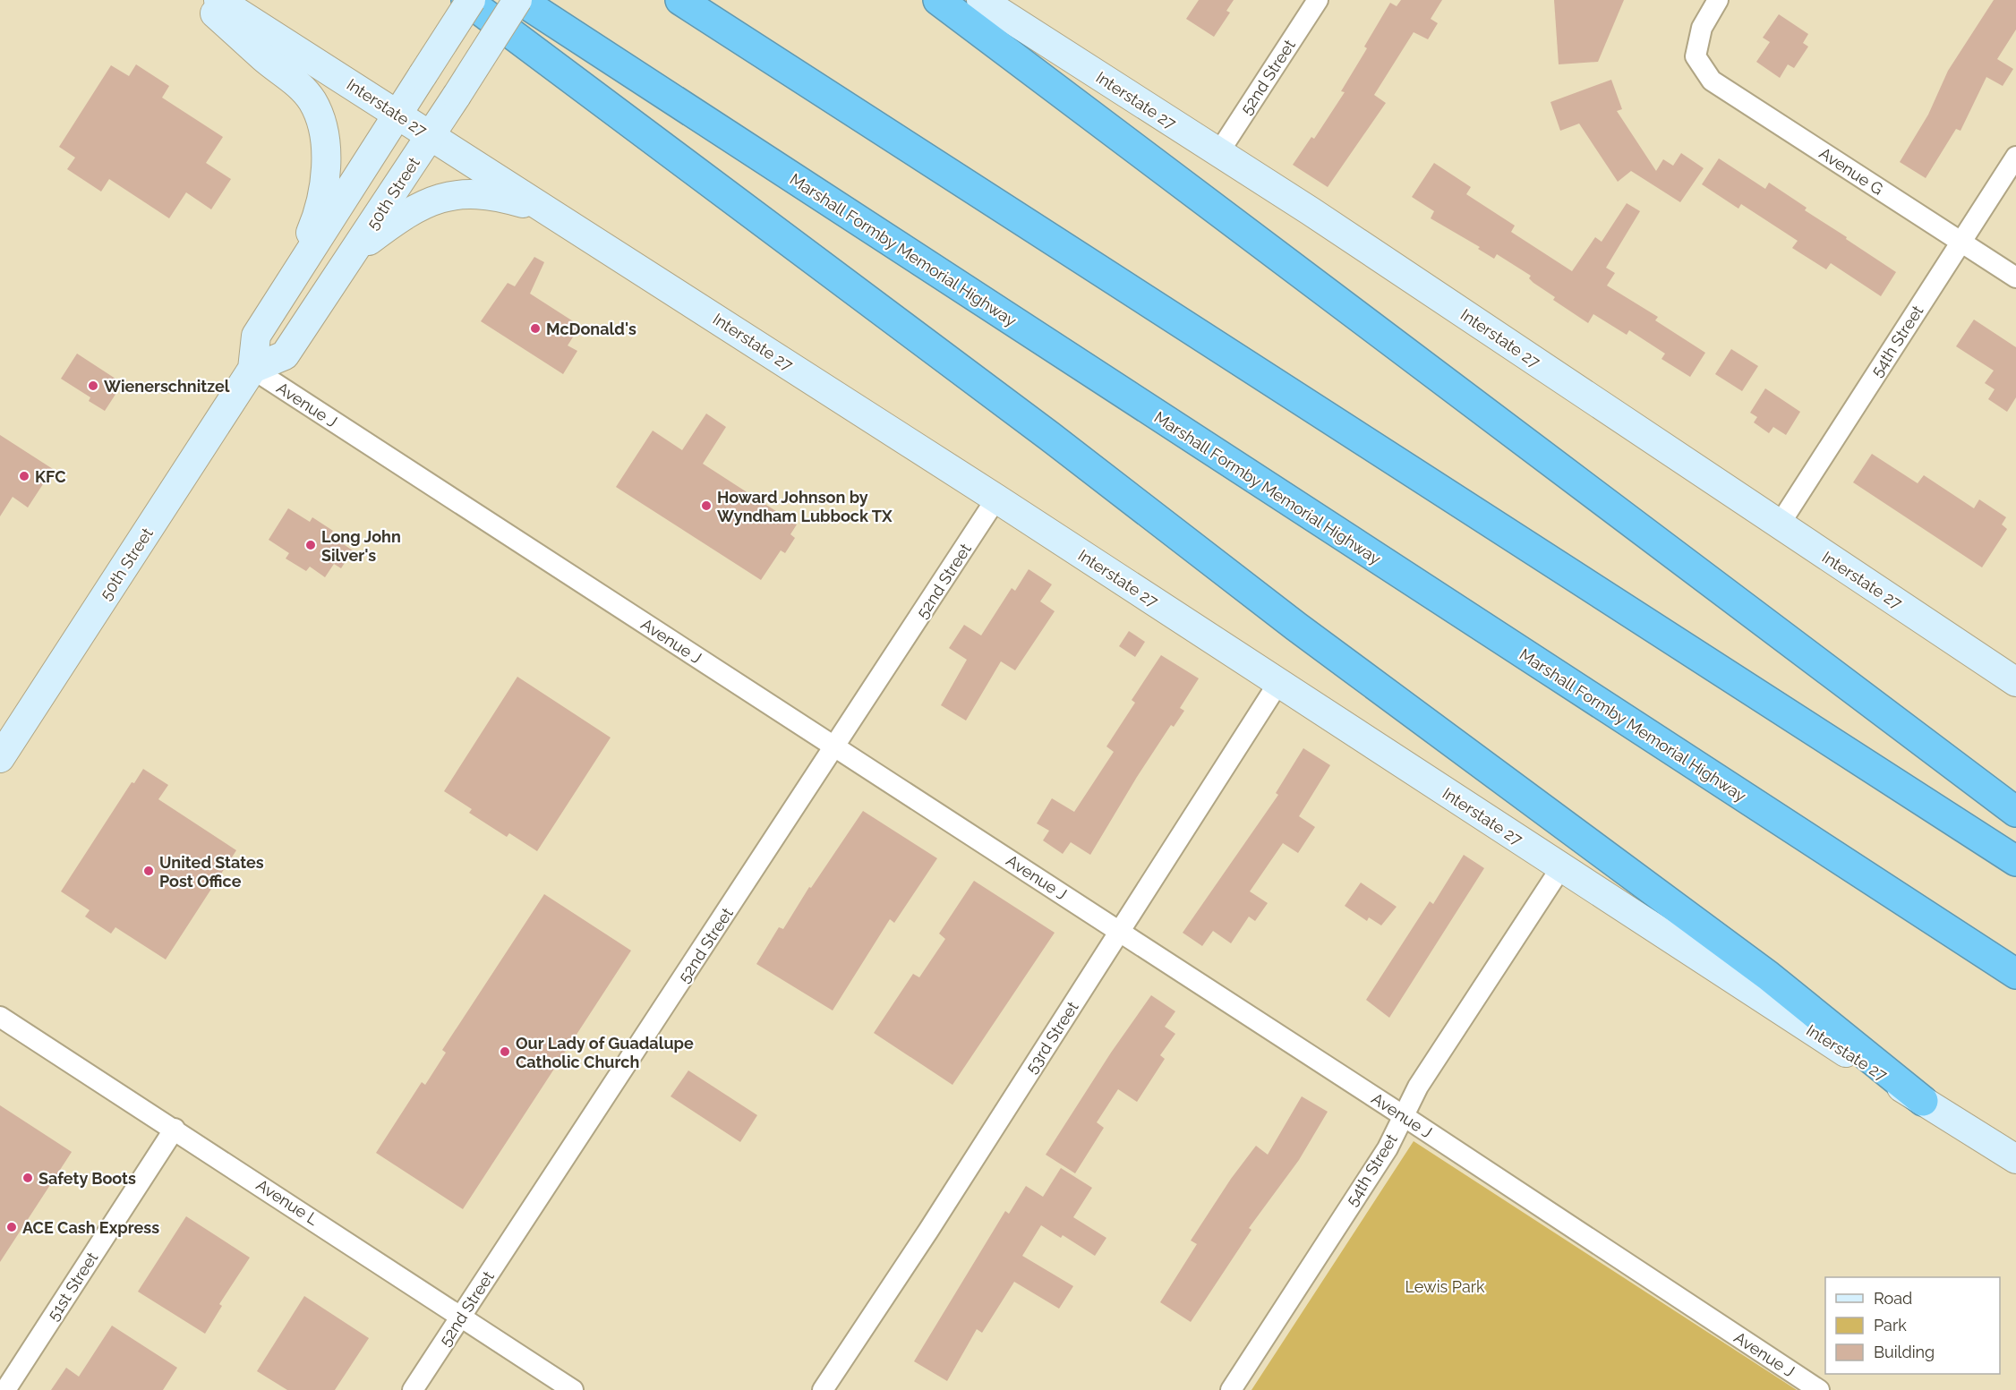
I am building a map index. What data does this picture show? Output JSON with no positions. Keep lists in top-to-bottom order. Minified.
{"streets":{"highway":["Marshall Formby Memorial Highway"],"main road":["Interstate 27","50th Street"],"street":["52nd Street","Avenue G","54th Street","Avenue J","53rd Street","Avenue L","51st Street"]},"crossings":[["52nd Street","Interstate 27"],["52nd Street","Avenue J"],["52nd Street","Avenue L"],["Interstate 27","50th Street"],["Interstate 27","54th Street"],["Interstate 27","53rd Street"],["Avenue G","54th Street"],["50th Street","Marshall Formby Memorial Highway"],["50th Street","Avenue J"],["54th Street","Avenue J"],["Avenue J","53rd Street"],["Avenue L","51st Street"]],"parks":["Lewis Park"],"places":["McDonald's","Wienerschnitzel","KFC","Howard Johnson by Wyndham Lubbock TX","Long John Silver's","United States Post Office","Our Lady of Guadalupe Catholic Church","Safety Boots","ACE Cash Express"],"legend":["Road","Park","Building"]}
